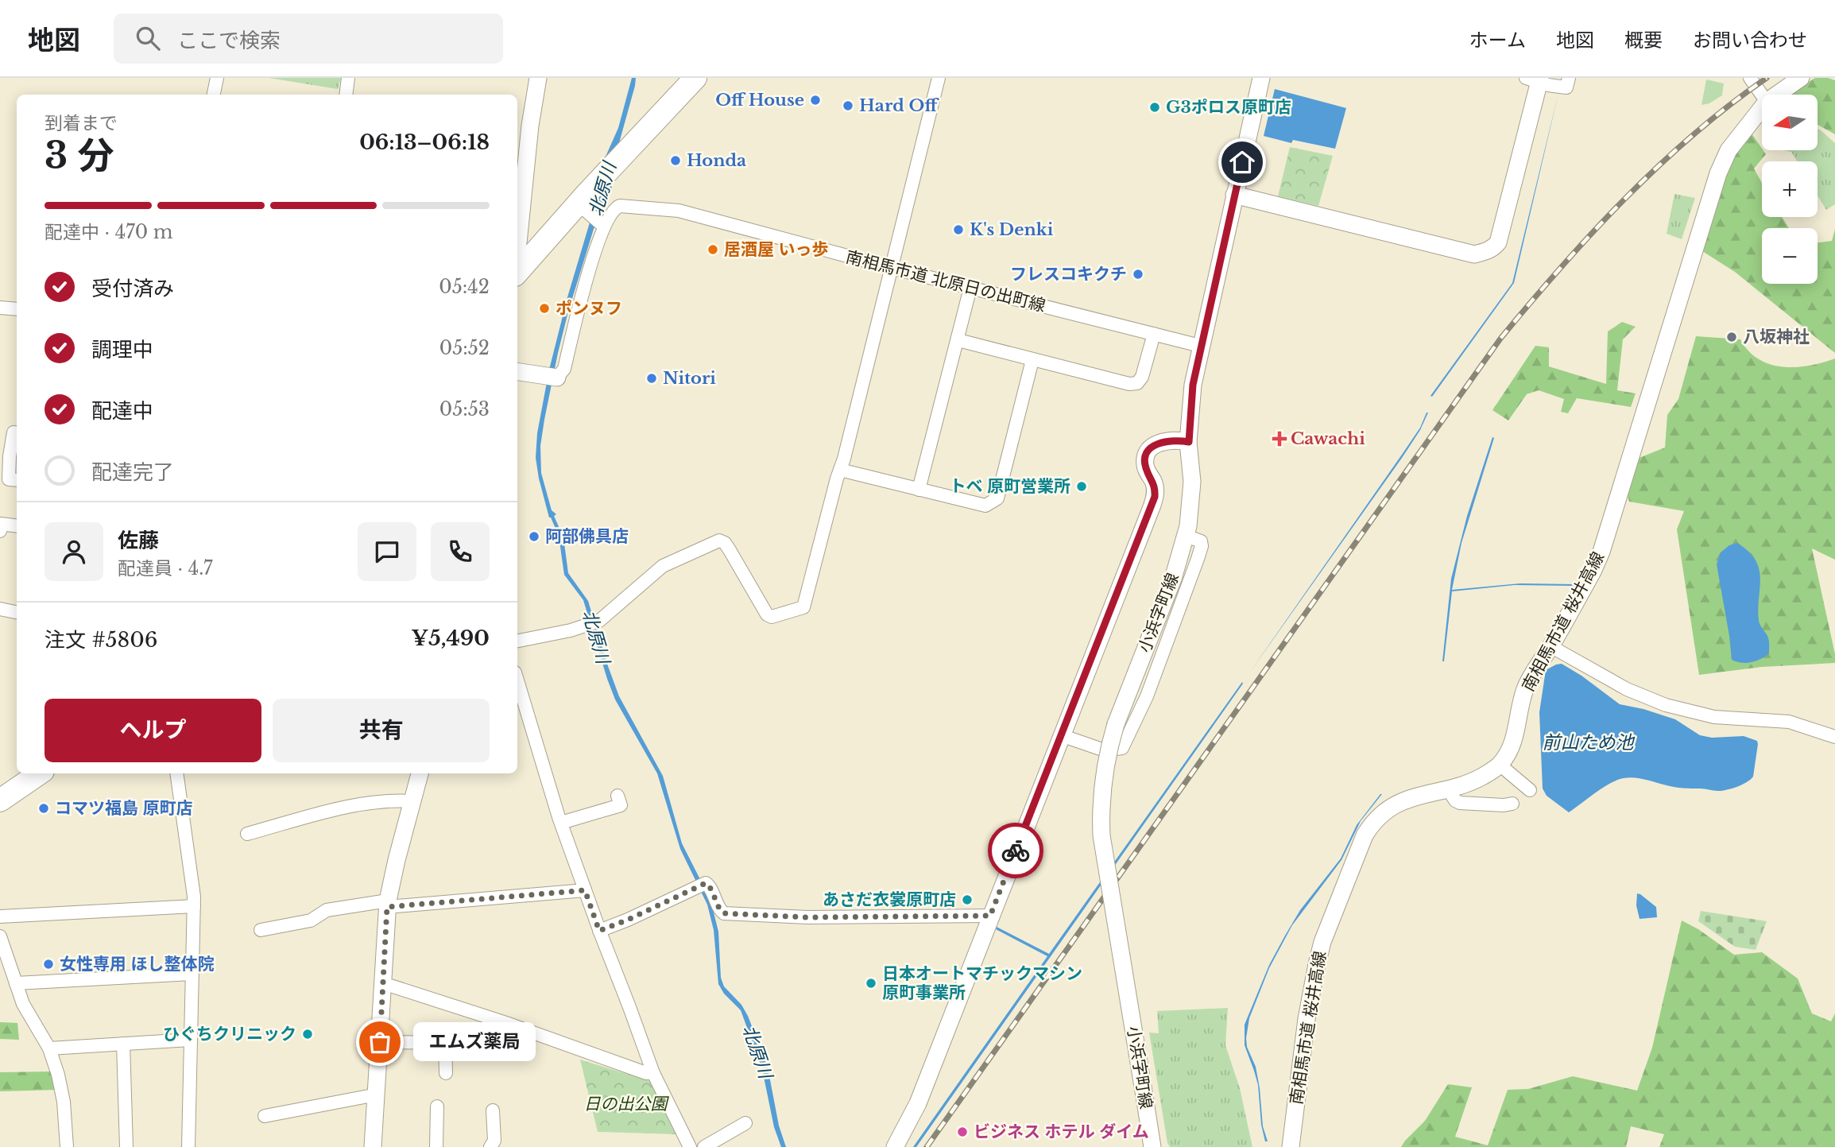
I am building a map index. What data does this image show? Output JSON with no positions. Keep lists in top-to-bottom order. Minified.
{"streets":{"street":["南相馬市道 北原日の出町線","小浜字町線","南相馬市道 桜井高線"]},"crossings":[["南相馬市道 北原日の出町線","小浜字町線"]],"water":["北原川","前山ため池"],"parks":["日の出公園"],"places":{"other":["Off House","Hard Off","G3ポロス原町店","Honda","K's Denki","居酒屋 いっ歩","フレスコキクチ","ポンヌフ","八坂神社","Nitori","トベ 原町営業所","阿部佛具店","コマツ福島 原町店","あさだ衣裳原町店","女性専用 ほし整体院","日本オートマチックマシン 原町事業所","ひぐちクリニック","エムズ薬局","ビジネス ホテル ダイム"],"health":["Cawachi"]},"north":"left","page":{"header":"地図","search":"ここで検索","nav":["ホーム","地図","概要","お問い合わせ"],"map_buttons":["+","−"],"heading":["3 分","到着まで","06:13–06:18"],"panel":["佐藤","配達員 · 4.7","注文 #5806","¥5,490"],"bar":"配達中 · 470 m","list":[["受付済み","05:42"],["調理中","05:52"],["配達中","05:53"],"配達完了"],"buttons":["ヘルプ","共有"],"bubble":"エムズ薬局"}}
